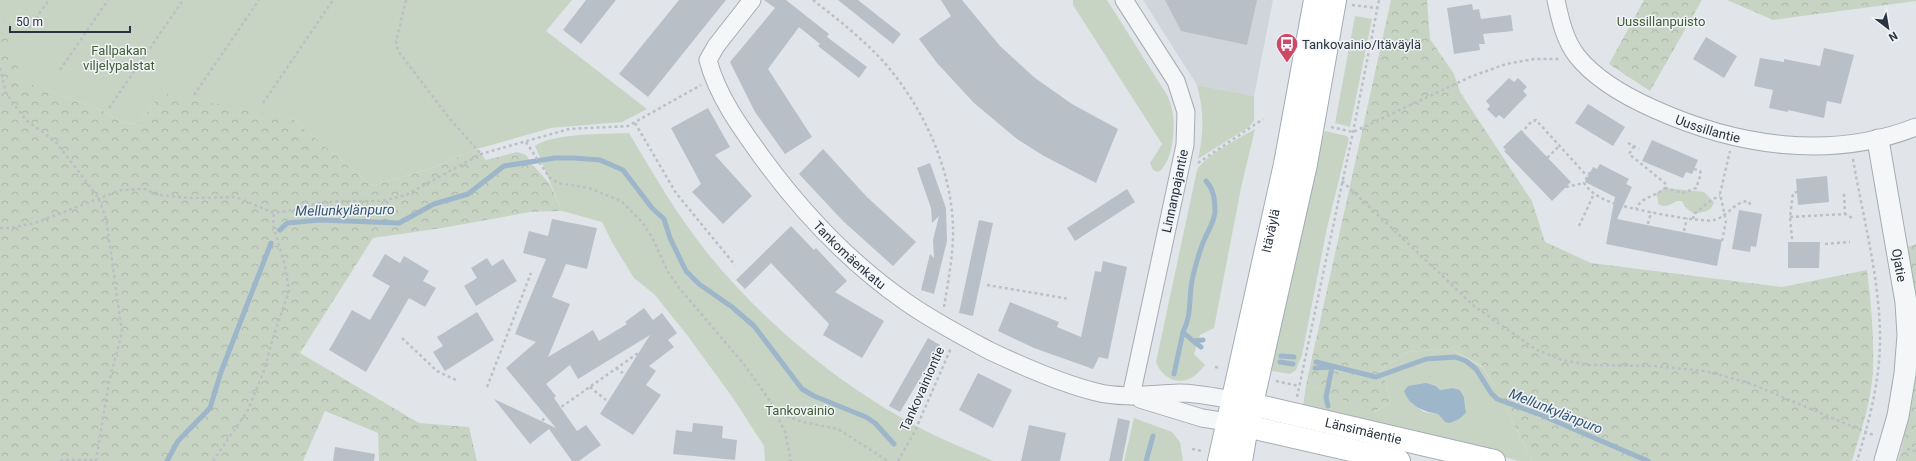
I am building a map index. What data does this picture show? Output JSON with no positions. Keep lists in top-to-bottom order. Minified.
{"streets":{"main road":["Itäväylä","Länsimäentie"],"street":["Uussillantie","Linnanpajantie","Tankomäenkatu","Ojatie"],"path":["Tankovainiontie"]},"crossings":[["Uussillantie","Ojatie"],["Linnanpajantie","Tankomäenkatu"],["Itäväylä","Tankomäenkatu"],["Itäväylä","Länsimäentie"],["Tankomäenkatu","Tankovainiontie"],["Tankomäenkatu","Länsimäentie"]],"water":["Mellunkylänpuro"],"parks":["Uussillanpuisto","Fallpakan viljelypalstat","Tankovainio"],"places":{"bus stop":["Tankovainio/Itäväylä"]},"scale_bar":"50 m","north":"bottom right"}
